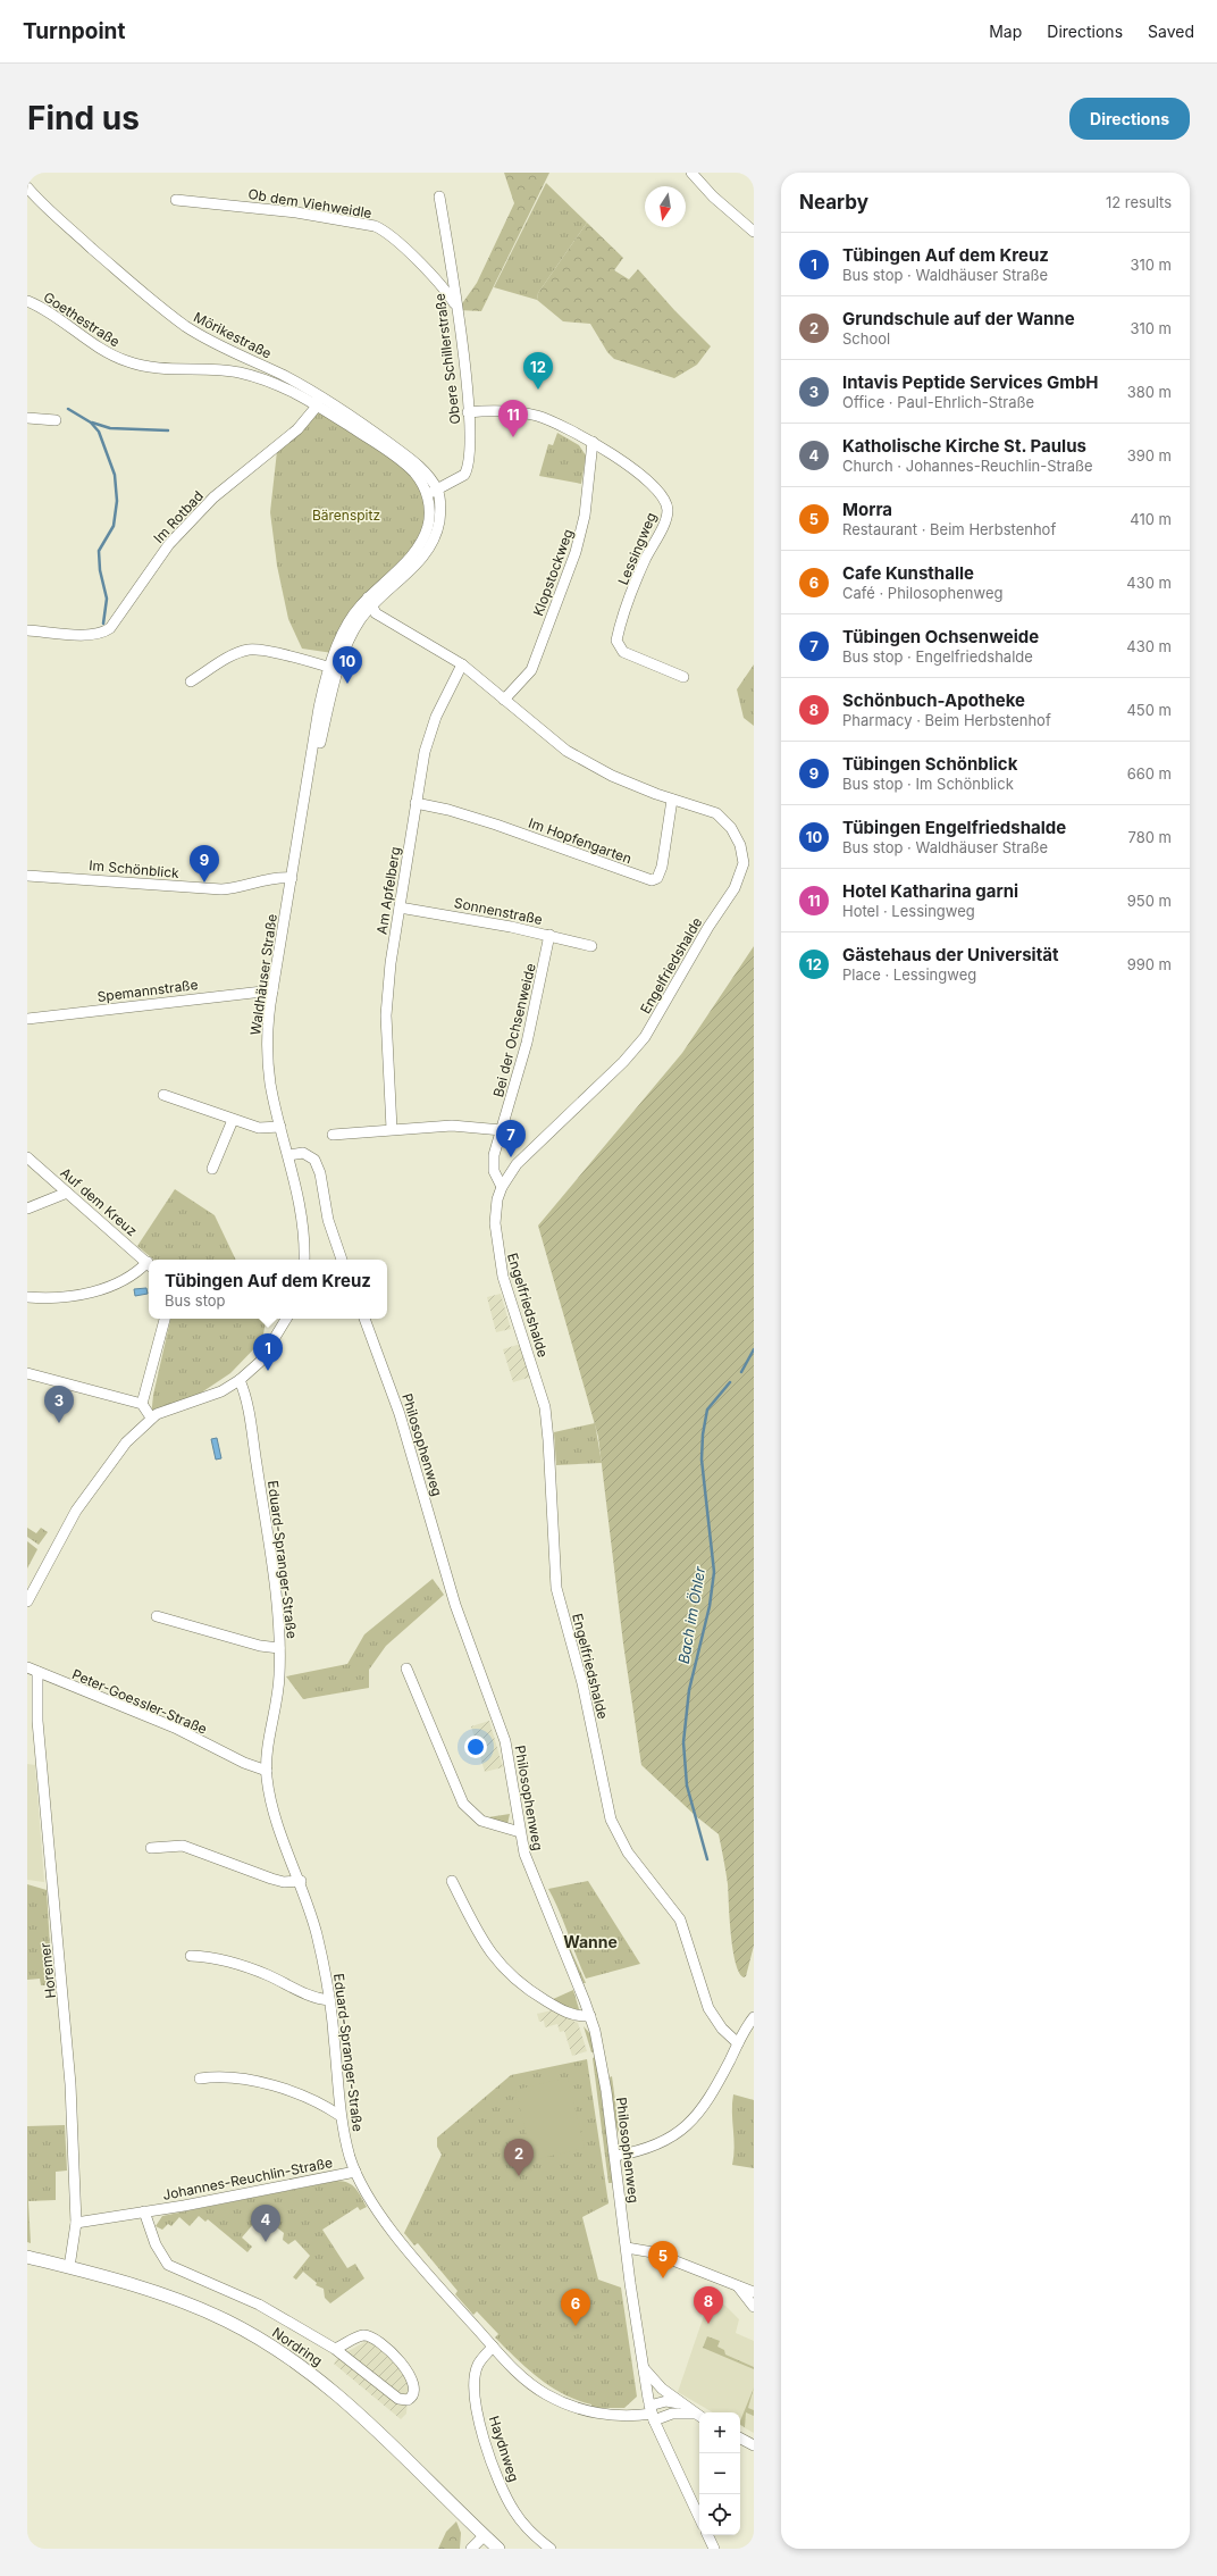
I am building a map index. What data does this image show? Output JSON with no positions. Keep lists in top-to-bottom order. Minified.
{"streets":{"street":["Ob dem Viehweidle","Goethestraße","Mörikestraße","Obere Schillerstraße","Im Rotbad","Lessingweg","Klopstockweg","Im Hopfengarten","Im Schönblick","Am Apfelberg","Sonnenstraße","Engelfriedshalde","Waldhäuser Straße","Spemannstraße","Bei der Ochsenweide","Auf dem Kreuz","Philosophenweg","Eduard-Spranger-Straße","Peter-Goessler-Straße","Horemer","Johannes-Reuchlin-Straße","Nordring","Haydnweg"]},"crossings":[["Ob dem Viehweidle","Obere Schillerstraße"],["Goethestraße","Mörikestraße"],["Goethestraße","Im Rotbad"],["Mörikestraße","Obere Schillerstraße"],["Mörikestraße","Im Rotbad"],["Mörikestraße","Waldhäuser Straße"],["Obere Schillerstraße","Lessingweg"],["Obere Schillerstraße","Waldhäuser Straße"],["Lessingweg","Klopstockweg"],["Klopstockweg","Engelfriedshalde"],["Im Hopfengarten","Am Apfelberg"],["Im Hopfengarten","Engelfriedshalde"],["Im Schönblick","Waldhäuser Straße"],["Am Apfelberg","Sonnenstraße"],["Am Apfelberg","Engelfriedshalde"],["Sonnenstraße","Bei der Ochsenweide"],["Engelfriedshalde","Waldhäuser Straße"],["Engelfriedshalde","Bei der Ochsenweide"],["Waldhäuser Straße","Spemannstraße"],["Philosophenweg","Eduard-Spranger-Straße"],["Eduard-Spranger-Straße","Peter-Goessler-Straße"],["Eduard-Spranger-Straße","Johannes-Reuchlin-Straße"],["Eduard-Spranger-Straße","Haydnweg"],["Peter-Goessler-Straße","Horemer"],["Horemer","Johannes-Reuchlin-Straße"],["Horemer","Nordring"]],"districts":["Wanne"],"water":["Bach im Öhler"],"parks":["Bärenspitz"],"north":"bottom","page":{"header":"Turnpoint","nav":["Map","Directions","Saved"],"buttons":"Directions","title":"Find us","heading":["Nearby","12 results"],"list":[{"mark":"1","name":"Tübingen Auf dem Kreuz","note":"Bus stop · Waldhäuser Straße","value":"310 m"},{"mark":"2","name":"Grundschule auf der Wanne","note":"School","value":"310 m"},{"mark":"3","name":"Intavis Peptide Services GmbH","note":"Office · Paul-Ehrlich-Straße","value":"380 m"},{"mark":"4","name":"Katholische Kirche St. Paulus","note":"Church · Johannes-Reuchlin-Straße","value":"390 m"},{"mark":"5","name":"Morra","note":"Restaurant · Beim Herbstenhof","value":"410 m"},{"mark":"6","name":"Cafe Kunsthalle","note":"Café · Philosophenweg","value":"430 m"},{"mark":"7","name":"Tübingen Ochsenweide","note":"Bus stop · Engelfriedshalde","value":"430 m"},{"mark":"8","name":"Schönbuch-Apotheke","note":"Pharmacy · Beim Herbstenhof","value":"450 m"},{"mark":"9","name":"Tübingen Schönblick","note":"Bus stop · Im Schönblick","value":"660 m"},{"mark":"10","name":"Tübingen Engelfriedshalde","note":"Bus stop · Waldhäuser Straße","value":"780 m"},{"mark":"11","name":"Hotel Katharina garni","note":"Hotel · Lessingweg","value":"950 m"},{"mark":"12","name":"Gästehaus der Universität","note":"Place · Lessingweg","value":"990 m"}],"pins":["12","11","10","9","7","1","3","2","4","5","8","6"],"popup":["Tübingen Auf dem Kreuz","Bus stop"],"map_buttons":["+","−"]}}
